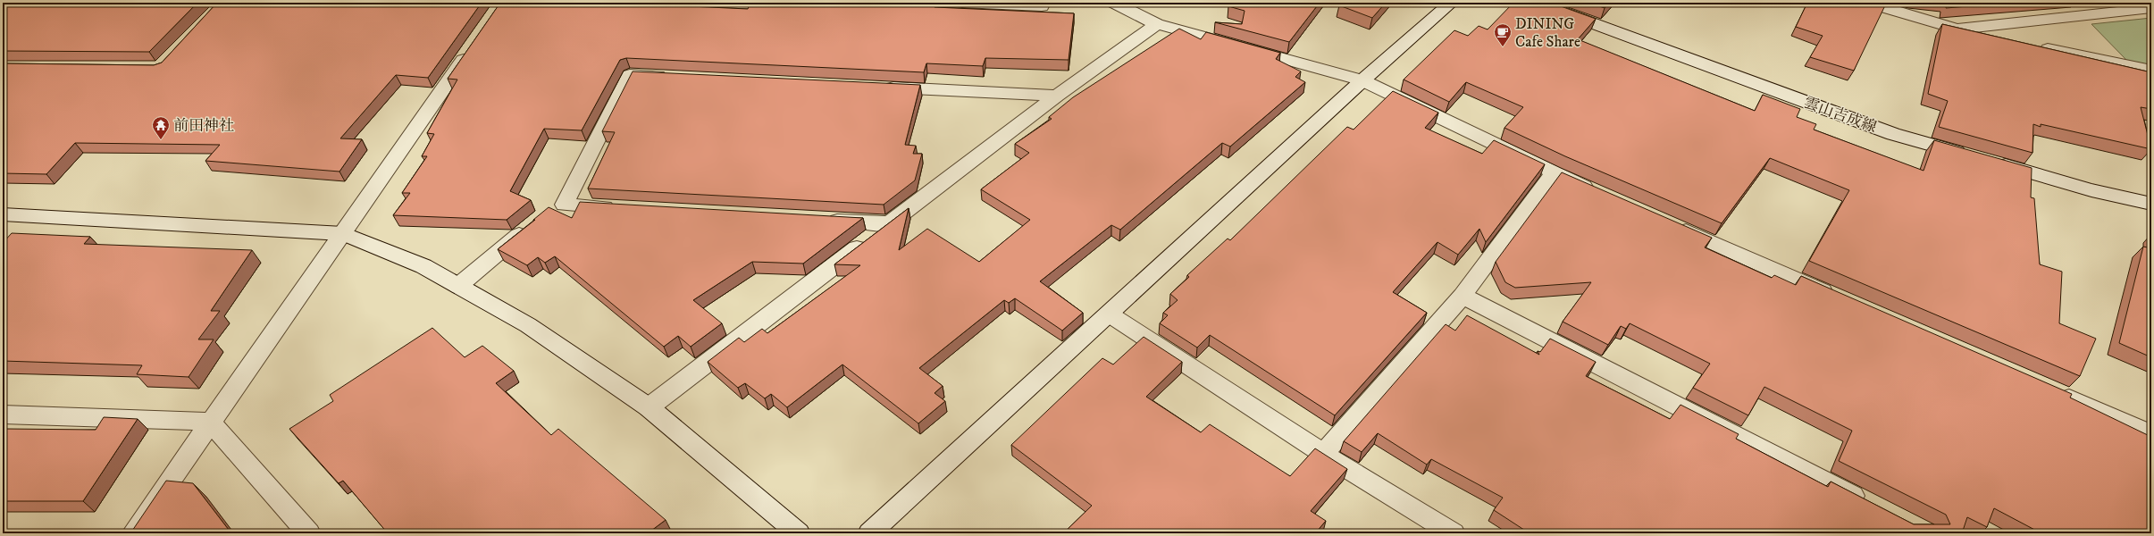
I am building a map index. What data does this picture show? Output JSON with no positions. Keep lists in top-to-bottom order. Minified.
{"streets":{"street":["雲山吉成線"]},"places":{"cafe":["DINING Cafe Share"],"temple":["前田神社"]}}
